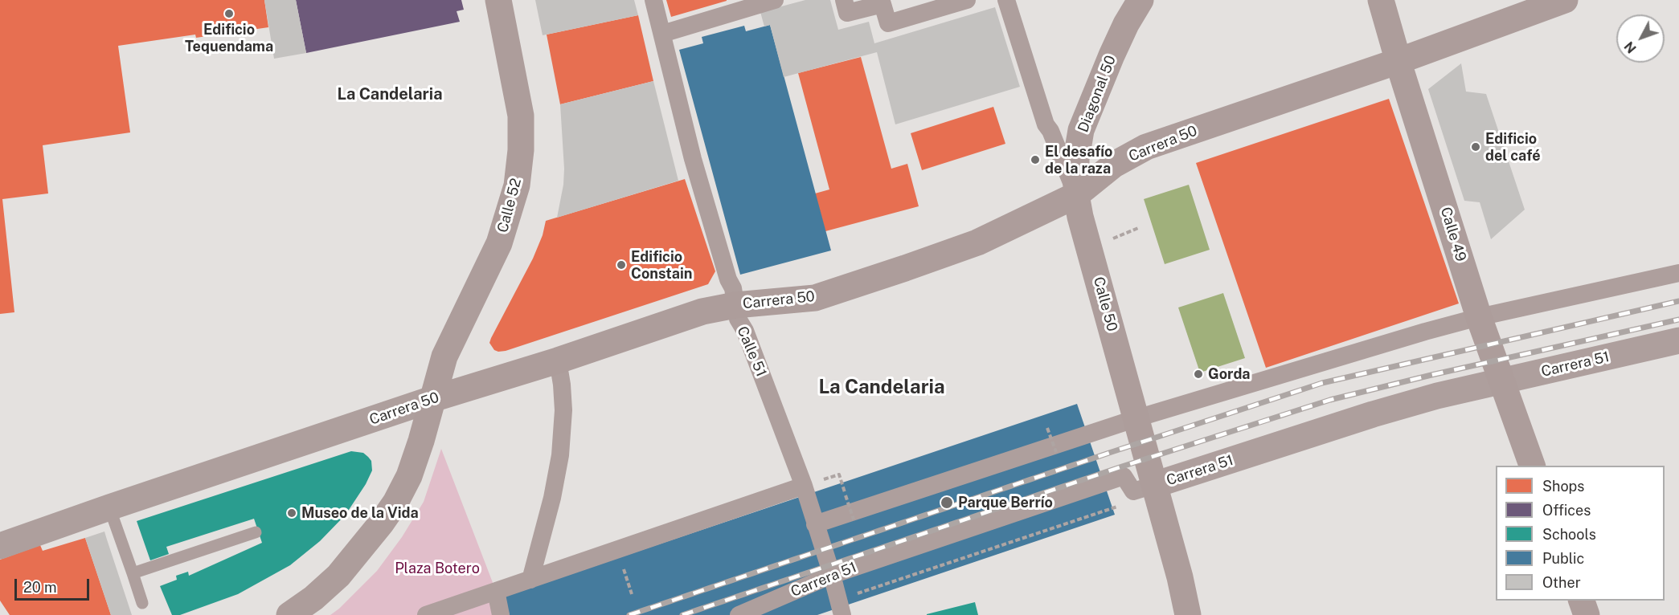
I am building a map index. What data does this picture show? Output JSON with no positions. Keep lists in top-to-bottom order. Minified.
{"streets":{"main road":["Diagonal 50","Carrera 50","Calle 52","Calle 49","Calle 50"],"street":["Calle 51","Carrera 51"]},"crossings":[["Diagonal 50","Carrera 50"],["Diagonal 50","Calle 50"],["Carrera 50","Calle 52"],["Carrera 50","Calle 49"],["Carrera 50","Calle 50"],["Carrera 50","Calle 51"],["Calle 49","Carrera 51"],["Calle 50","Carrera 51"],["Calle 51","Carrera 51"]],"districts":["La Candelaria","La Candelaria"],"parks":["Plaza Botero"],"places":["Edificio Tequendama","Edificio del café","El desafío de la raza","Edificio Constain","Gorda","Parque Berrío","Museo de la Vida"],"legend":["Shops","Offices","Schools","Public","Other"],"scale_bar":"20 m","north":"bottom left"}
